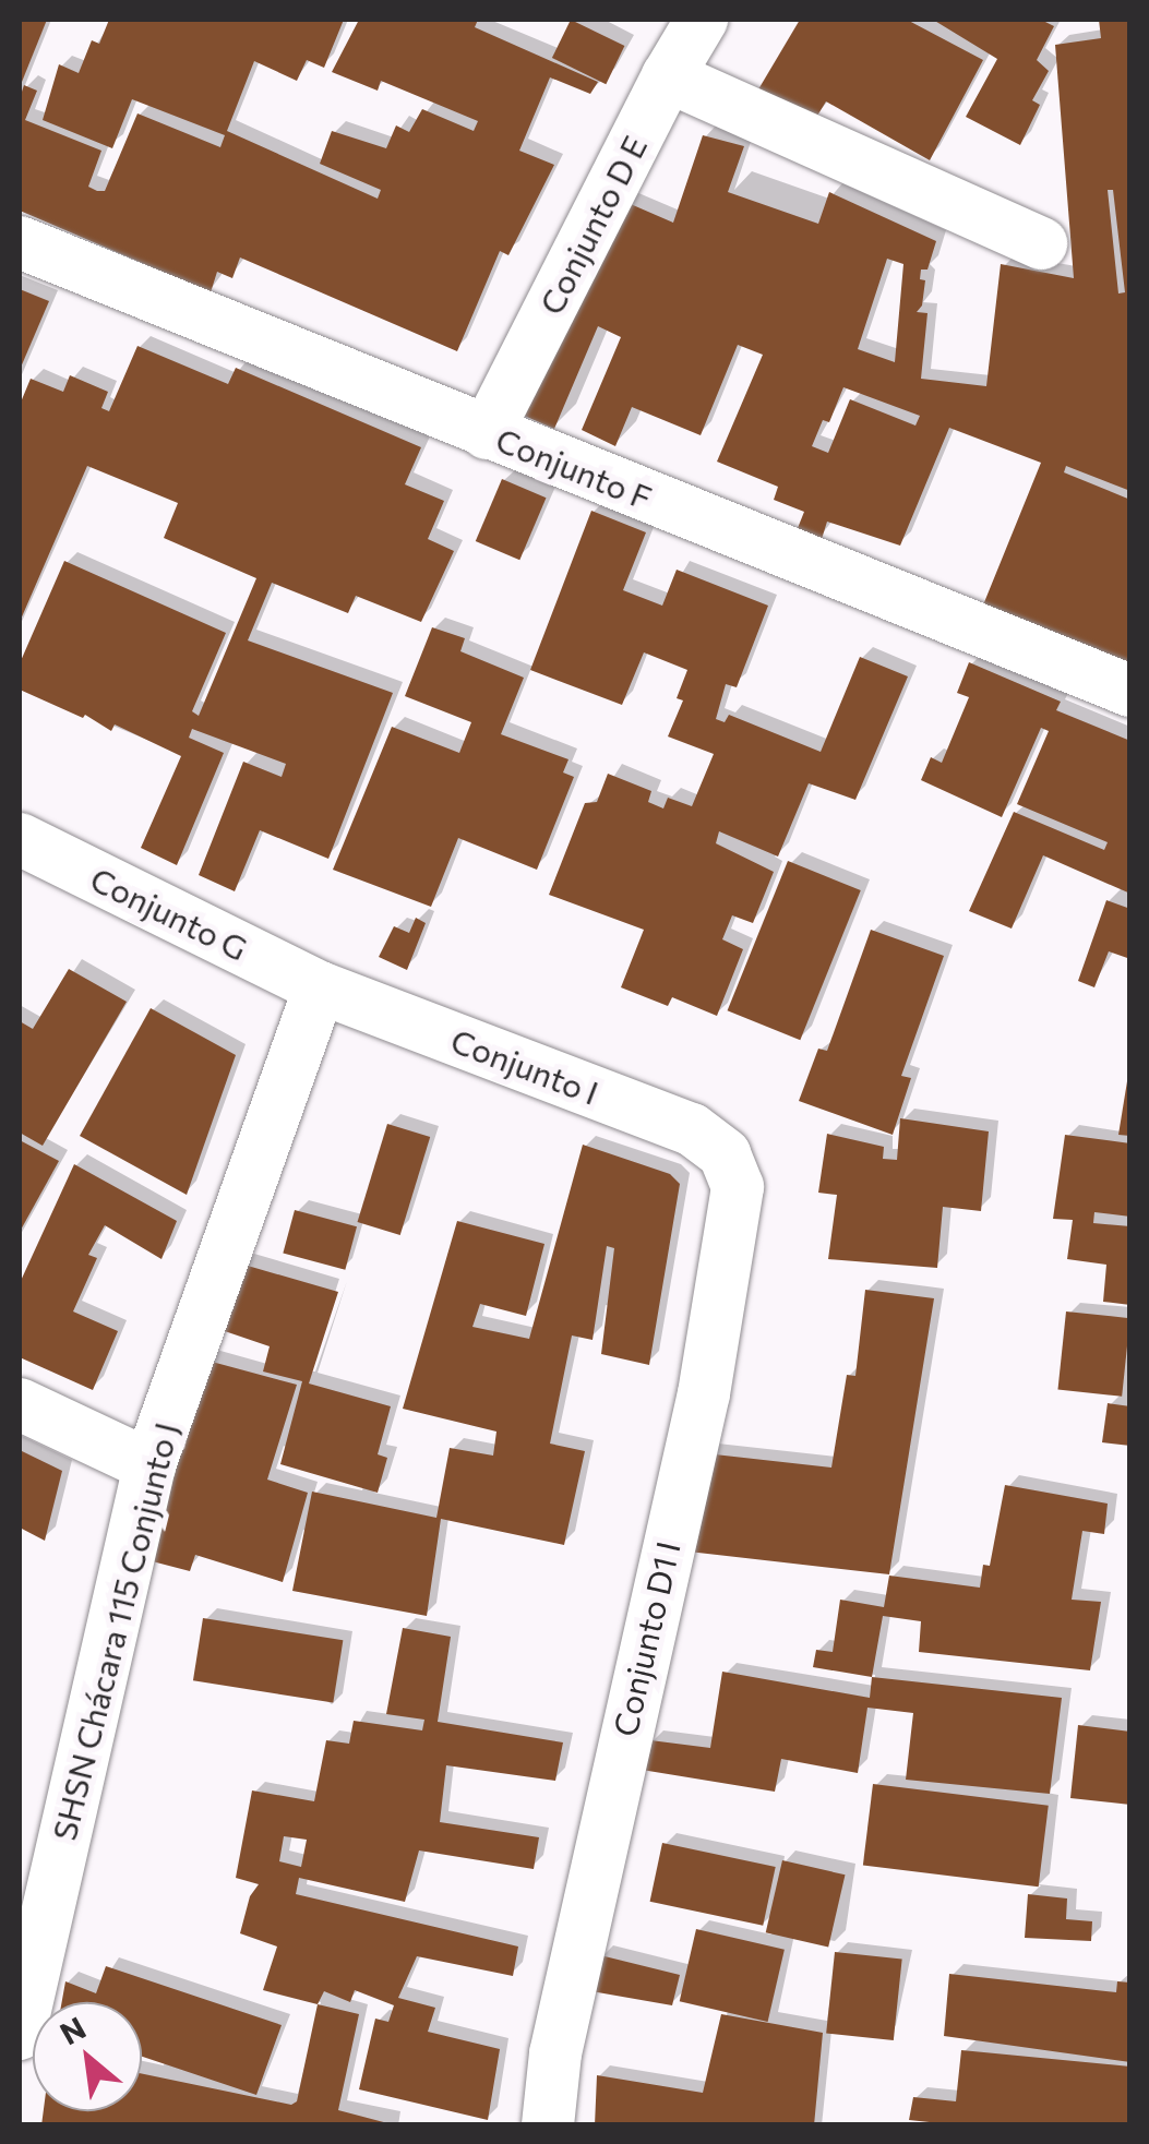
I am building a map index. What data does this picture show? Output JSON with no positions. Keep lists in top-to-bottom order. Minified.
{"streets":{"street":["Conjunto D E","Conjunto F","Conjunto G","Conjunto I","SHSN Chácara 115 Conjunto J","Conjunto D1 I"]},"crossings":[["Conjunto D E","Conjunto F"],["Conjunto G","Conjunto I"],["Conjunto G","SHSN Chácara 115 Conjunto J"],["Conjunto I","SHSN Chácara 115 Conjunto J"],["Conjunto I","Conjunto D1 I"]],"north":"top left"}
